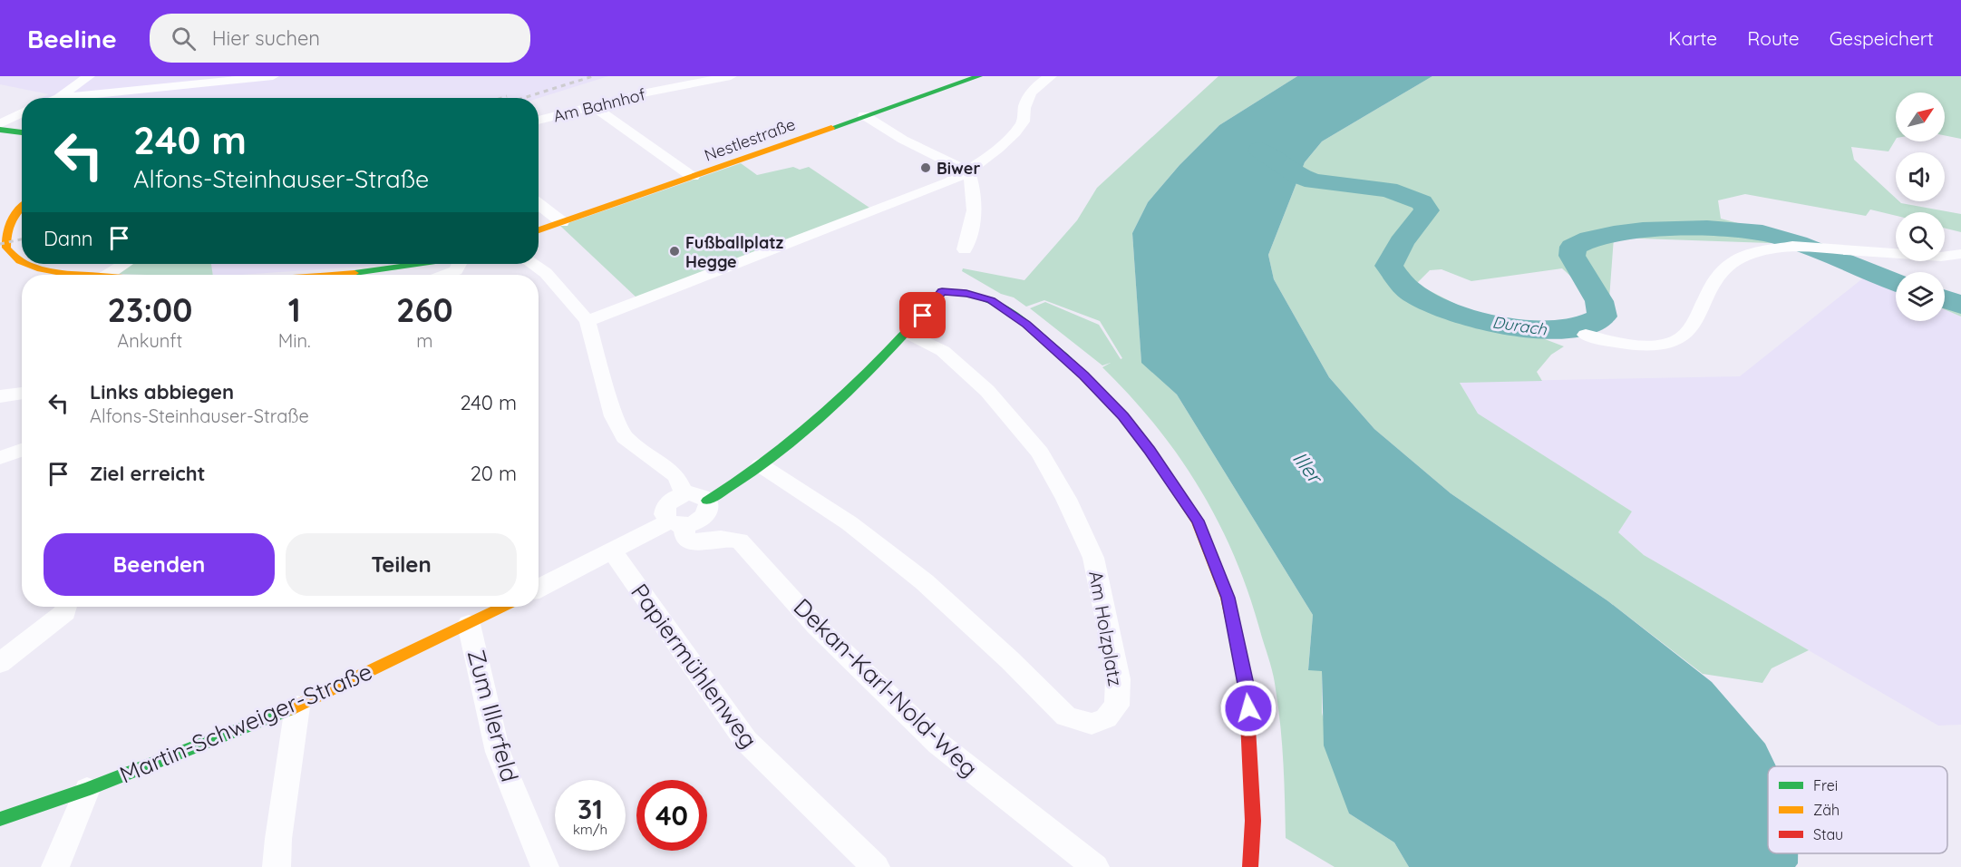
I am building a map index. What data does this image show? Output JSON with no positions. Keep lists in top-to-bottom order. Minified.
{"streets":{"street":["Am Bahnhof","Nestlestraße","Am Holzplatz","Papiermühlenweg","Dekan-Karl-Nold-Weg","Zum Illerfeld","Martin-Schweiger-Straße"]},"crossings":[["Zum Illerfeld","Martin-Schweiger-Straße"]],"water":["Durach","Iller"],"places":["Biwer","Fußballplatz Hegge"],"legend":["Frei","Zäh","Stau"],"north":"top right","page":{"header":"Beeline","search":"Hier suchen","nav":["Karte","Route","Gespeichert"],"turn":["240 m","Alfons-Steinhauser-Straße"],"then":"Dann","eta":["23:00","Ankunft","1","Min.","260","m"],"list":[{"name":"Links abbiegen","note":"Alfons-Steinhauser-Straße","value":"240 m"},{"name":"Ziel erreicht","value":"20 m"}],"buttons":["Beenden","Teilen"],"speed":"31 km/h","limit":"40"}}
